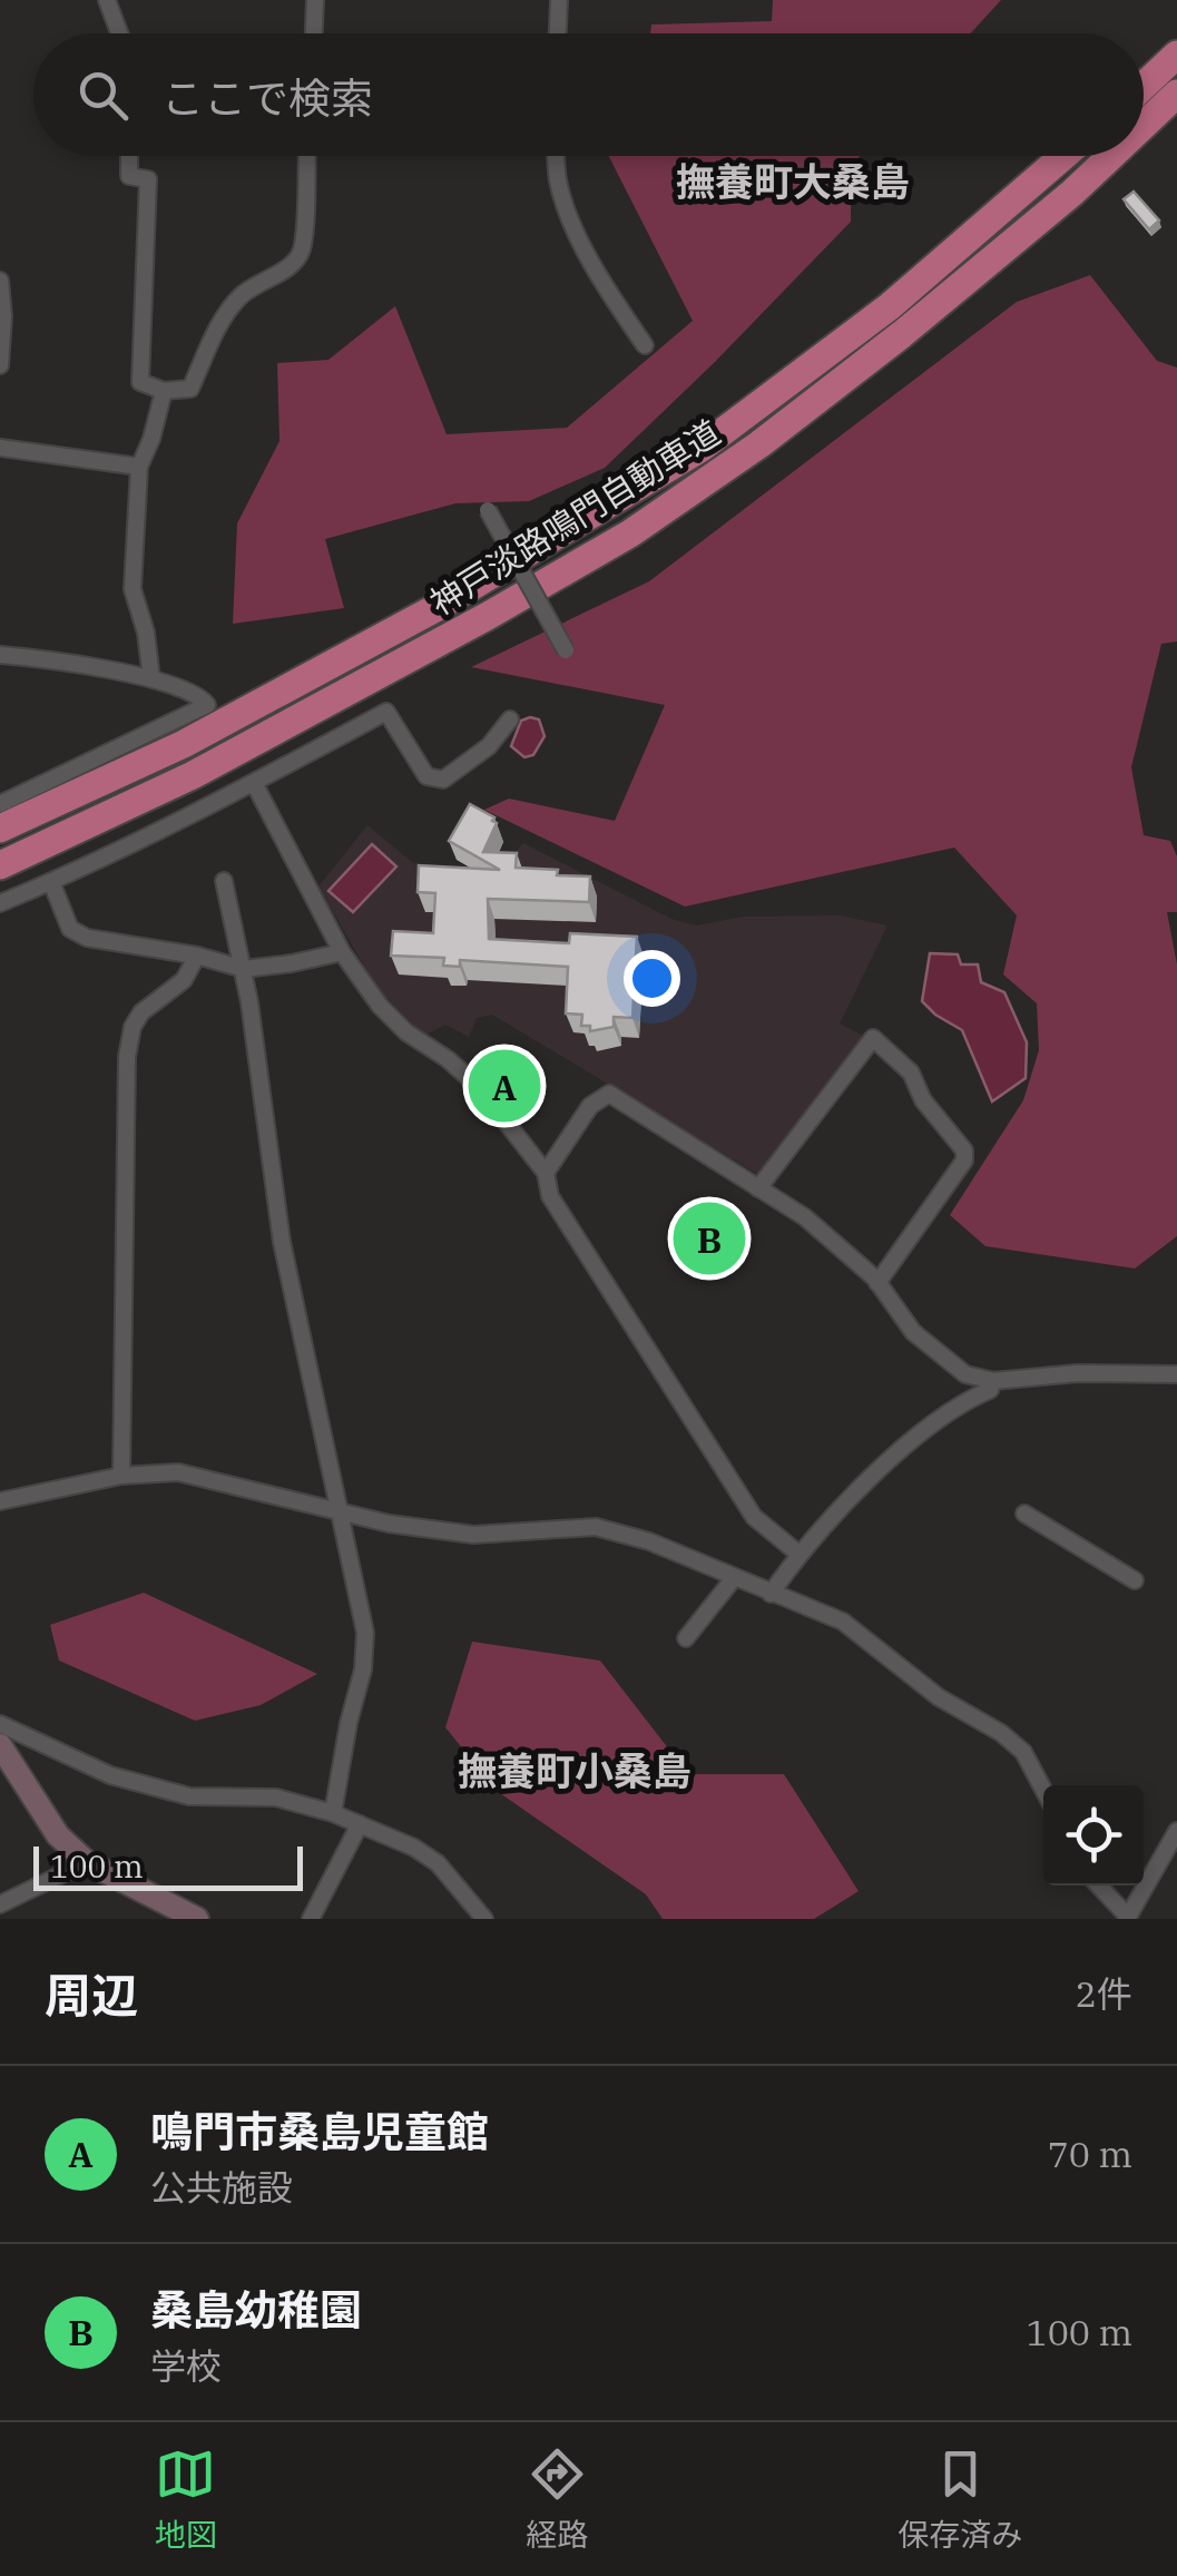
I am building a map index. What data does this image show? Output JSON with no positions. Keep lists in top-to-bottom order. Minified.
{"streets":{"highway":["神戸淡路鳴門自動車道"]},"districts":["撫養町大桑島","撫養町小桑島"],"scale_bar":"100 m","page":{"search":"ここで検索","pins":["A","B"],"scale":"100 m","heading":["周辺","2件"],"list":[{"mark":"A","name":"鳴門市桑島児童館","note":"公共施設","value":"70 m"},{"mark":"B","name":"桑島幼稚園","note":"学校","value":"100 m"}],"nav":["地図","経路","保存済み"]}}
